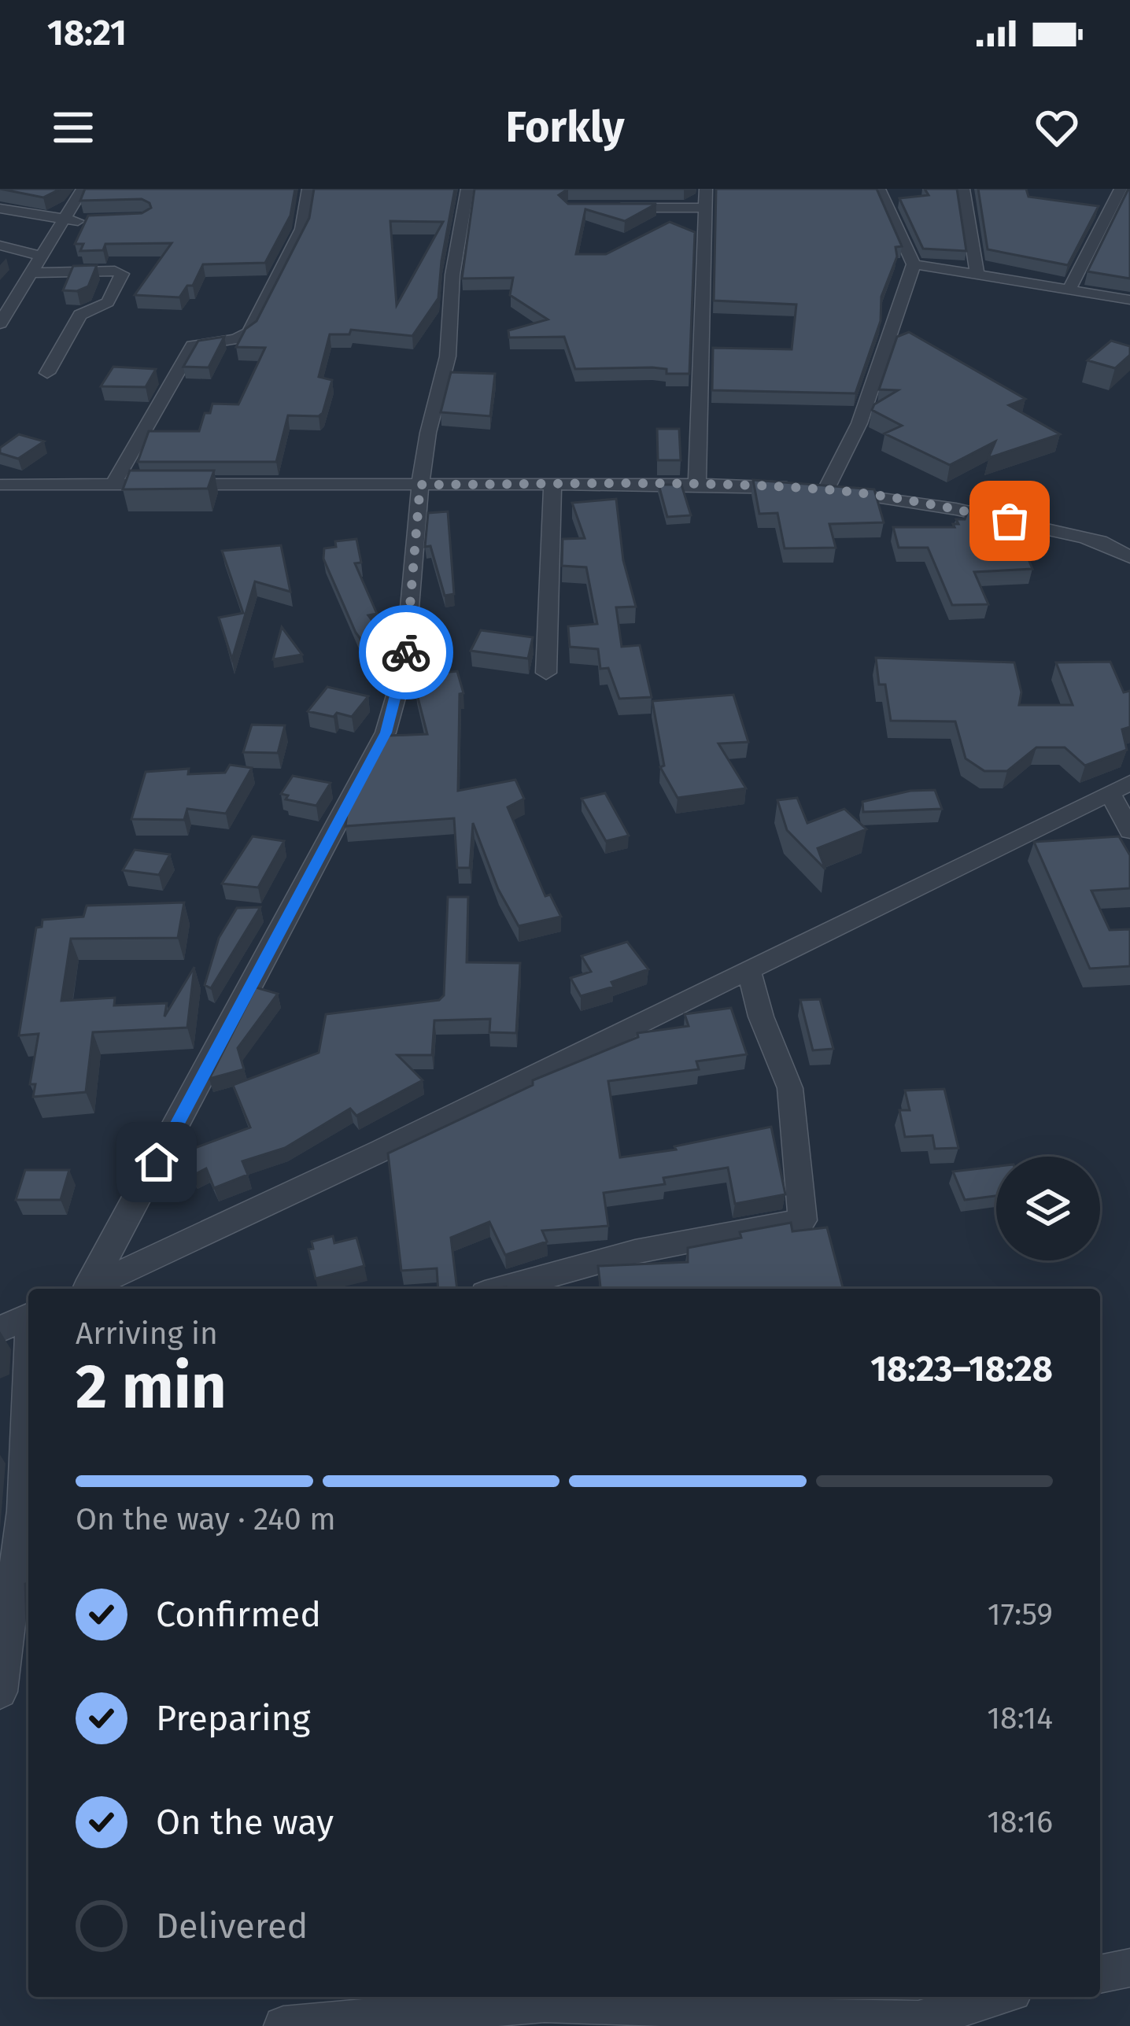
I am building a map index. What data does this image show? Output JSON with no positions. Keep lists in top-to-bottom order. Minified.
{"page":{"status":"18:21","header":"Forkly","heading":["2 min","Arriving in","18:23–18:28"],"bar":"On the way · 240 m","list":[["Confirmed","17:59"],["Preparing","18:14"],["On the way","18:16"],"Delivered"]}}
